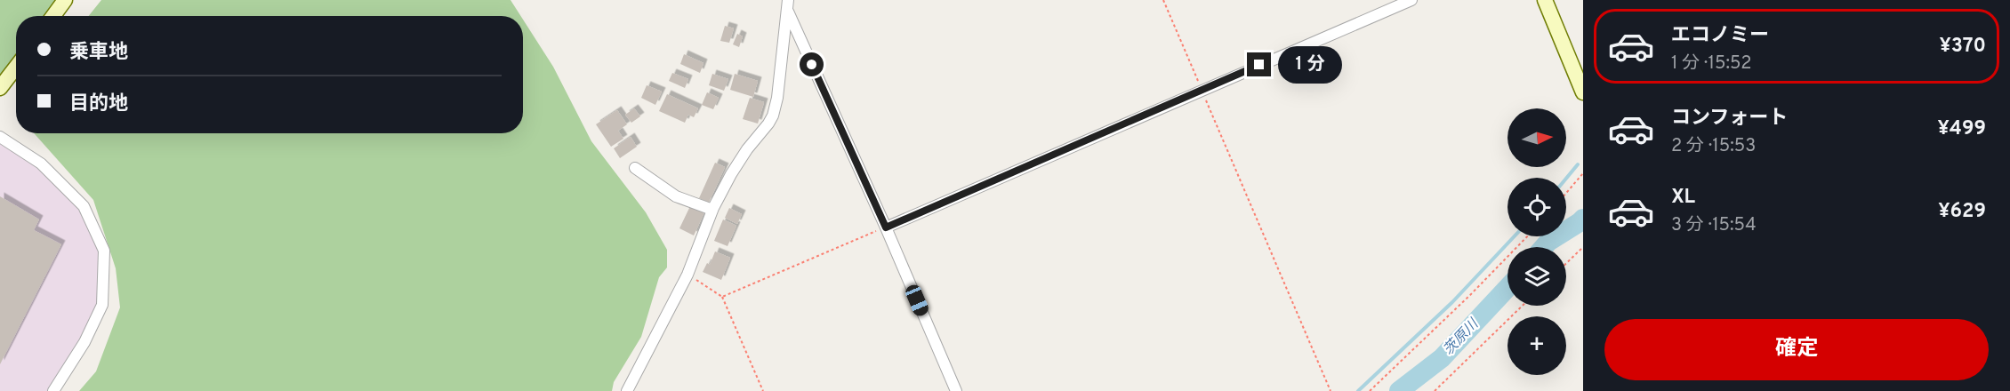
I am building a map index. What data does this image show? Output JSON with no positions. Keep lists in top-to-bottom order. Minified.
{"water":["茨原川"],"north":"right","page":{"list":[{"name":"エコノミー","note":"1 分 · 15:52","value":"¥370"},{"name":"コンフォート","note":"2 分 · 15:53","value":"¥499"},{"name":"XL","note":"3 分 · 15:54","value":"¥629"}],"banner":["乗車地","目的地"],"bubble":"1 分","map_buttons":"+","buttons":"確定"}}
